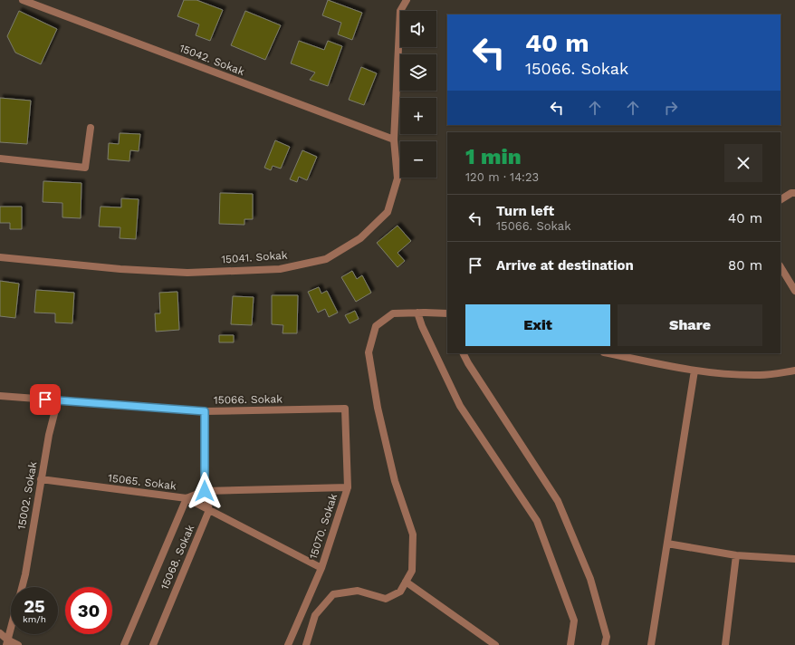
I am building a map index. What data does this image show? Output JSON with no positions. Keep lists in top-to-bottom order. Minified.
{"streets":{"street":["15042. Sokak","15041. Sokak","15066. Sokak","15065. Sokak","15002. Sokak","15070. Sokak","15068. Sokak"]},"crossings":[["15042. Sokak","15041. Sokak"],["15066. Sokak","15002. Sokak"],["15066. Sokak","15070. Sokak"],["15065. Sokak","15002. Sokak"],["15065. Sokak","15070. Sokak"],["15065. Sokak","15068. Sokak"]],"page":{"map_buttons":["+","−"],"turn":["40 m","15066. Sokak"],"heading":["1 min","120 m · 14:23"],"list":[{"name":"Turn left","note":"15066. Sokak","value":"40 m"},{"name":"Arrive at destination","value":"80 m"}],"buttons":["Exit","Share"],"speed":"25 km/h","limit":"30"}}
